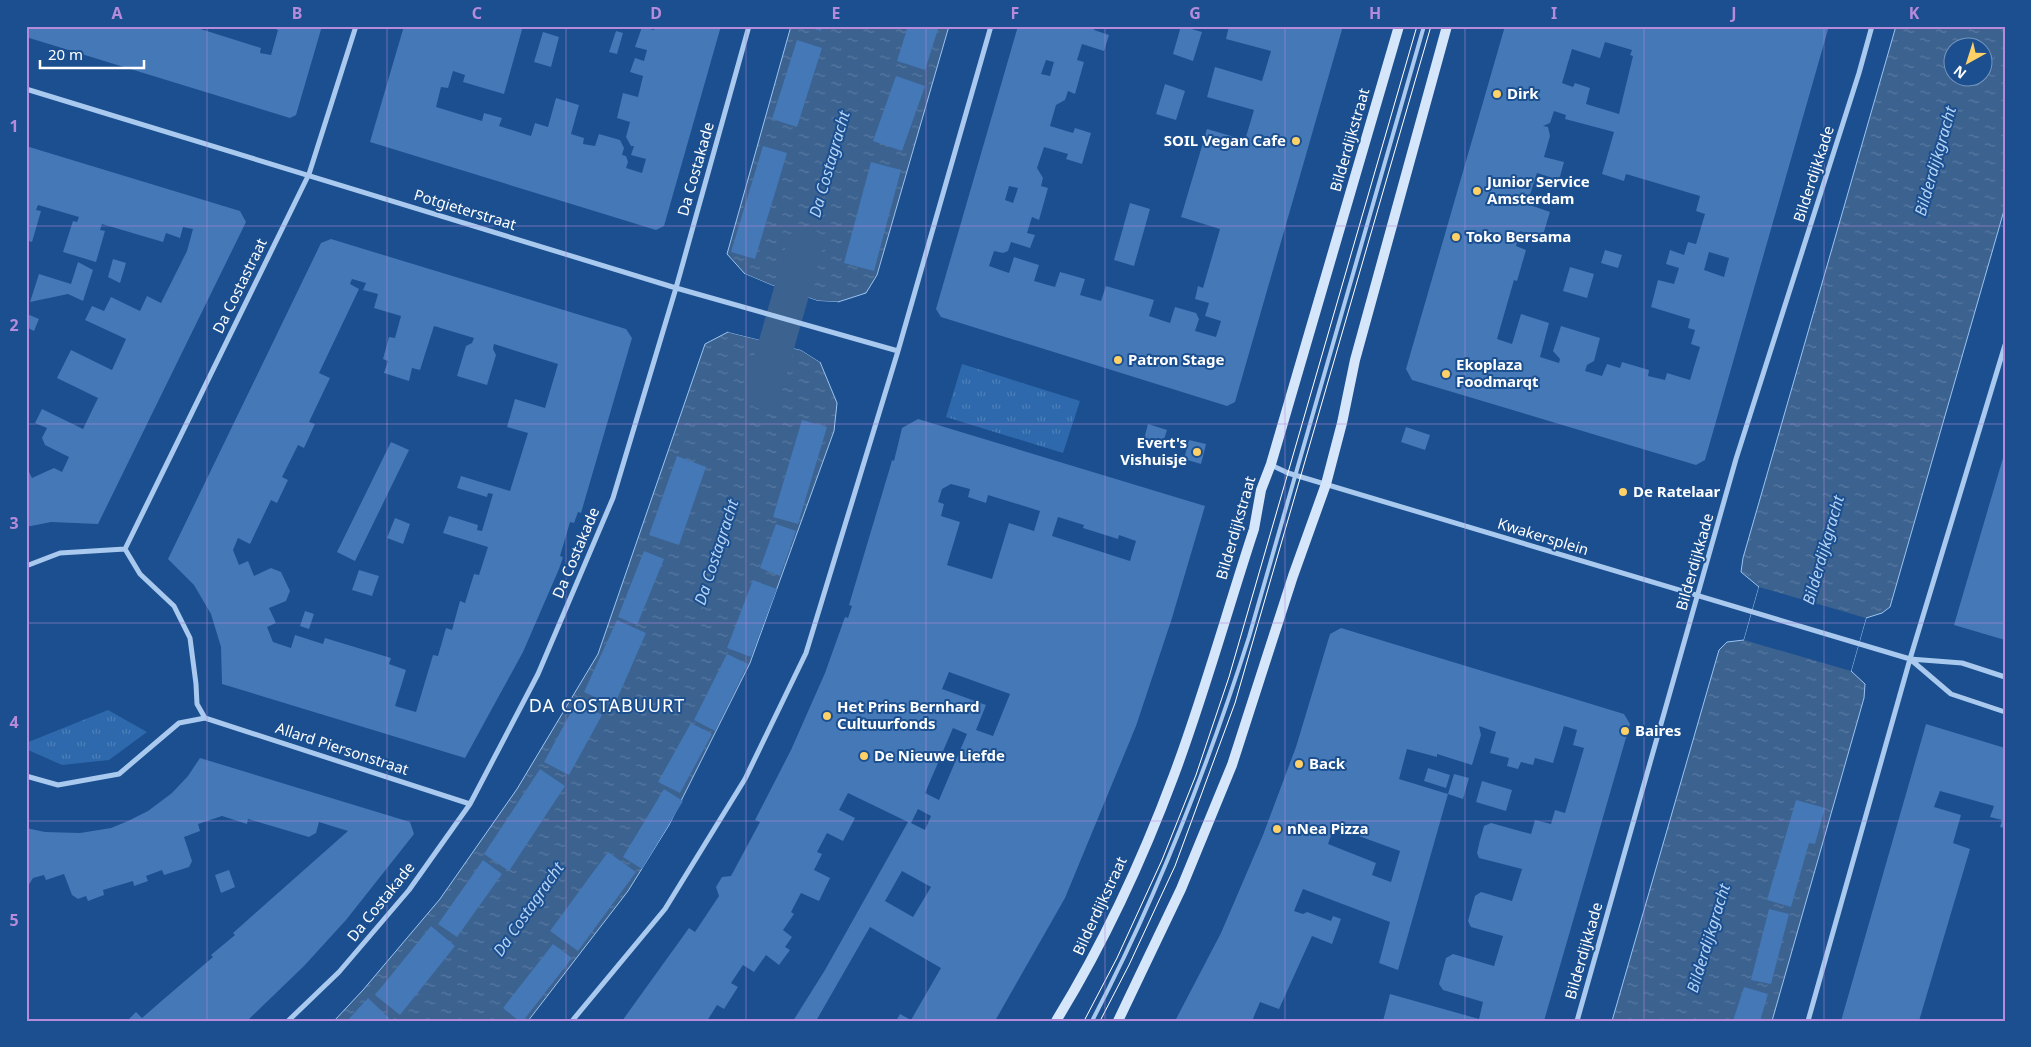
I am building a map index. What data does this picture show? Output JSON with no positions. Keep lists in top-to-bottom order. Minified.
{"streets":{"street":["Bilderdijkstraat","Da Costakade","Bilderdijkkade","Potgieterstraat","Da Costastraat","Kwakersplein","Allard Piersonstraat"]},"crossings":[["Bilderdijkstraat","Kwakersplein"],["Da Costakade","Potgieterstraat"],["Da Costakade","Allard Piersonstraat"],["Bilderdijkkade","Kwakersplein"],["Potgieterstraat","Da Costastraat"]],"districts":["DA COSTABUURT"],"water":["Bilderdijkgracht","Da Costagracht"],"places":["Dirk","SOIL Vegan Cafe","Junior Service Amsterdam","Toko Bersama","Patron Stage","Ekoplaza Foodmarqt","Evert's Vishuisje","De Ratelaar","Het Prins Bernhard Cultuurfonds","Baires","De Nieuwe Liefde","Back","nNea Pizza"],"scale_bar":"20 m","north":"bottom left","grid":{"columns":["A","B","C","D","E","F","G","H","I","J","K"],"rows":["1","2","3","4","5"]}}
